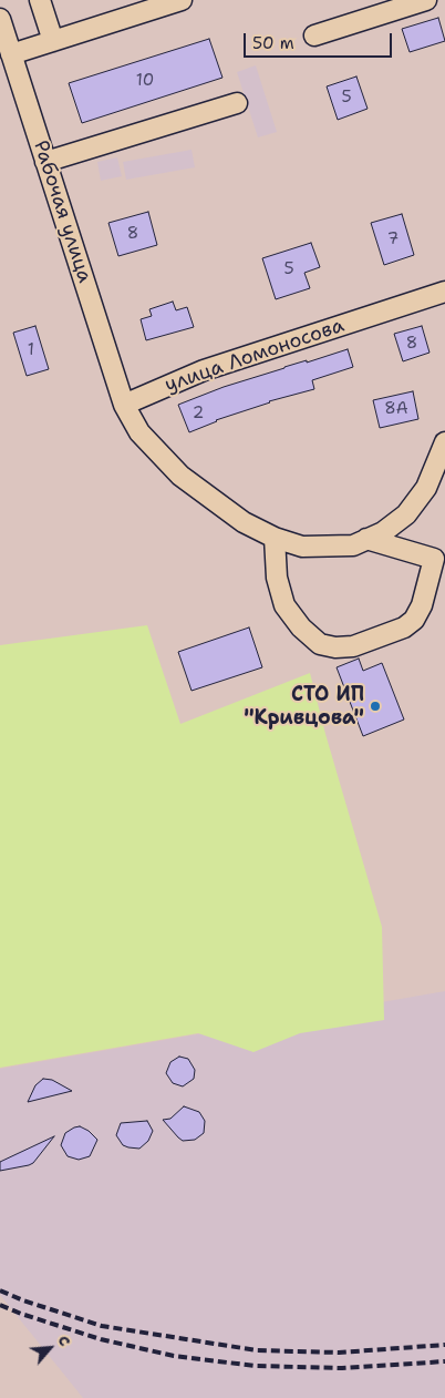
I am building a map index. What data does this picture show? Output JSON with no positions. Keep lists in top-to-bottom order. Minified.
{"streets":{"street":["Рабочая улица","улица Ломоносова"]},"crossings":[["Рабочая улица","улица Ломоносова"]],"places":["СТО ИП \"Кривцова\""],"house_numbers":["10","5","8","7","5","8","1","8А","2"],"scale_bar":"50 m","north":"top right"}
